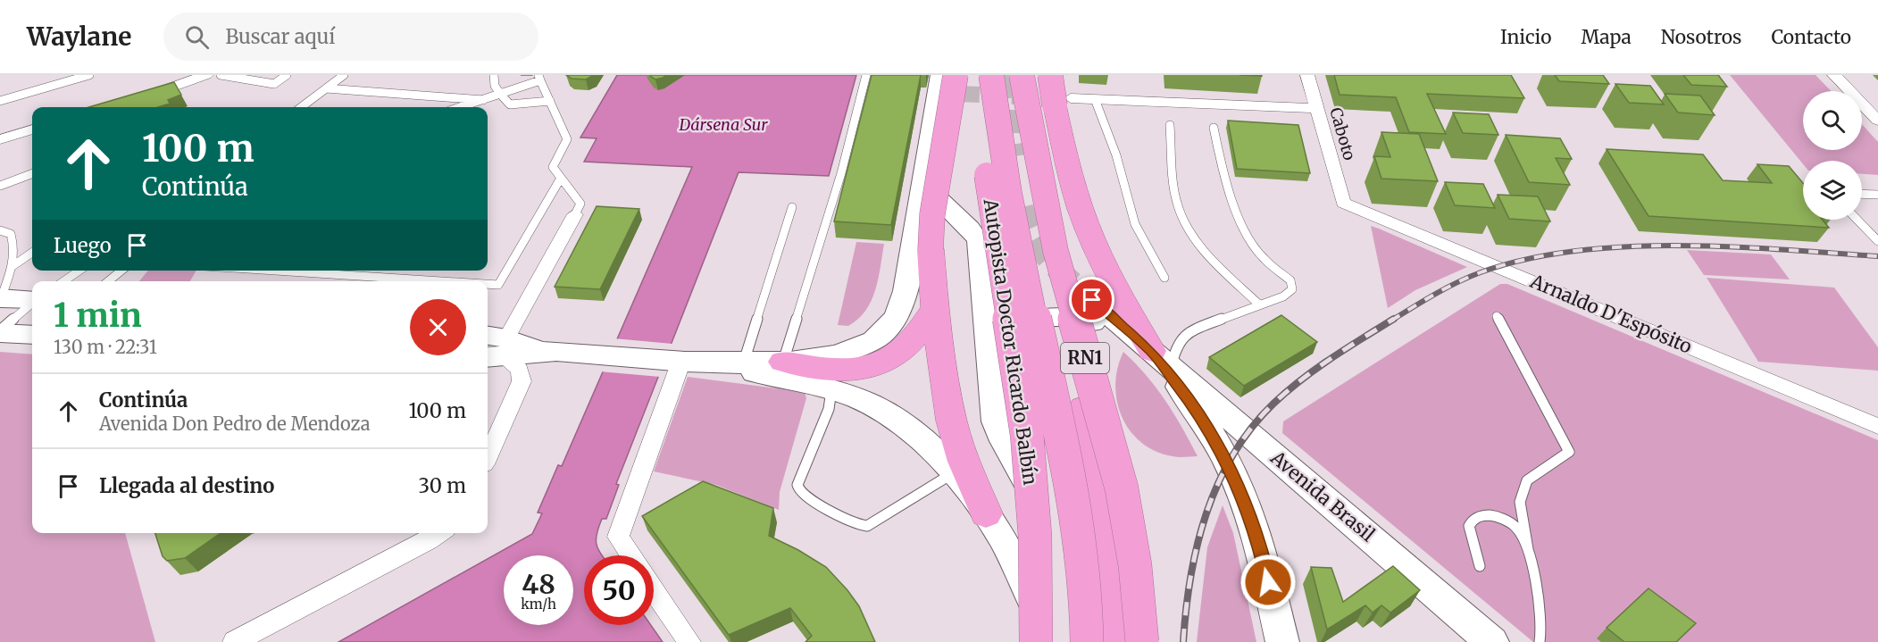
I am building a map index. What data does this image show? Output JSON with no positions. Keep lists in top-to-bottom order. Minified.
{"streets":{"highway":["Autopista Doctor Ricardo Balbín","RN1"],"main road":["Avenida Brasil"],"street":["Caboto","Arnaldo D'Espósito"]},"crossings":[["Caboto","Arnaldo D'Espósito"]],"water":["Dársena Sur"],"page":{"header":"Waylane","search":"Buscar aquí","nav":["Inicio","Mapa","Nosotros","Contacto"],"turn":["100 m","Continúa"],"then":"Luego","heading":["1 min","130 m · 22:31"],"list":[{"name":"Continúa","note":"Avenida Don Pedro de Mendoza","value":"100 m"},{"name":"Llegada al destino","value":"30 m"}],"speed":"48 km/h","limit":"50"}}
